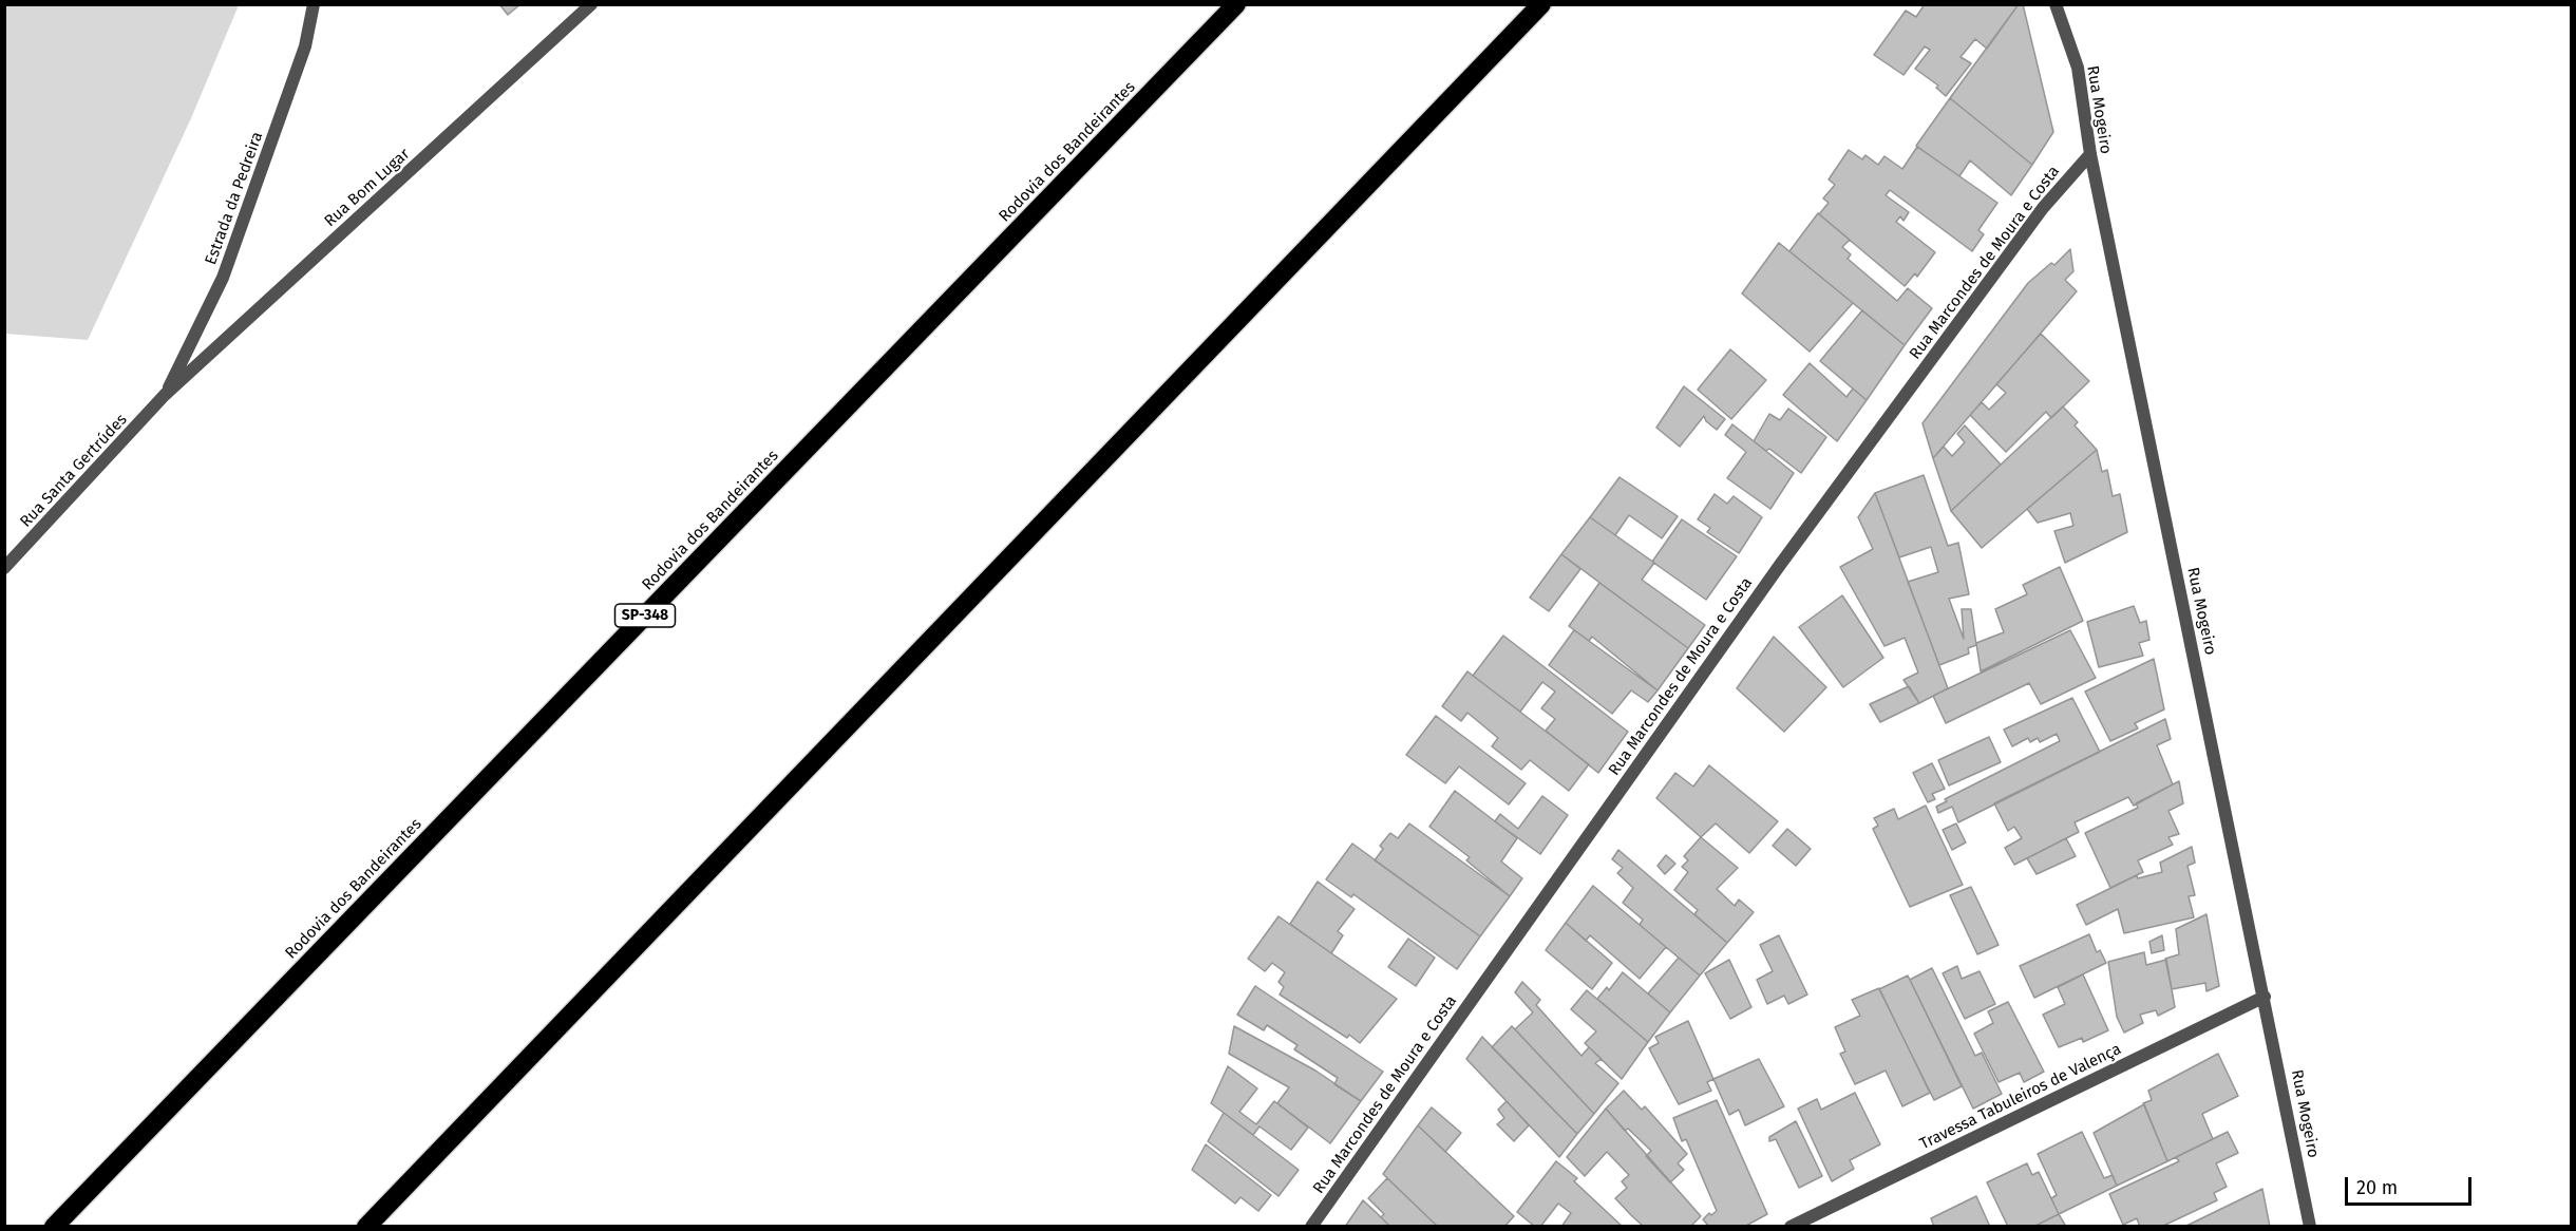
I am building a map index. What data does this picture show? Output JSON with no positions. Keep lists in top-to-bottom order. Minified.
{"streets":{"highway":["Rodovia dos Bandeirantes","SP-348"],"street":["Rua Mogeiro","Rua Bom Lugar","Estrada da Pedreira","Rua Marcondes de Moura e Costa","Rua Santa Gertrúdes","Travessa Tabuleiros de Valença"]},"crossings":[["Rua Mogeiro","Rua Marcondes de Moura e Costa"],["Rua Mogeiro","Travessa Tabuleiros de Valença"],["Rua Bom Lugar","Estrada da Pedreira"],["Rua Bom Lugar","Rua Santa Gertrúdes"],["Estrada da Pedreira","Rua Santa Gertrúdes"]],"scale_bar":"20 m"}
